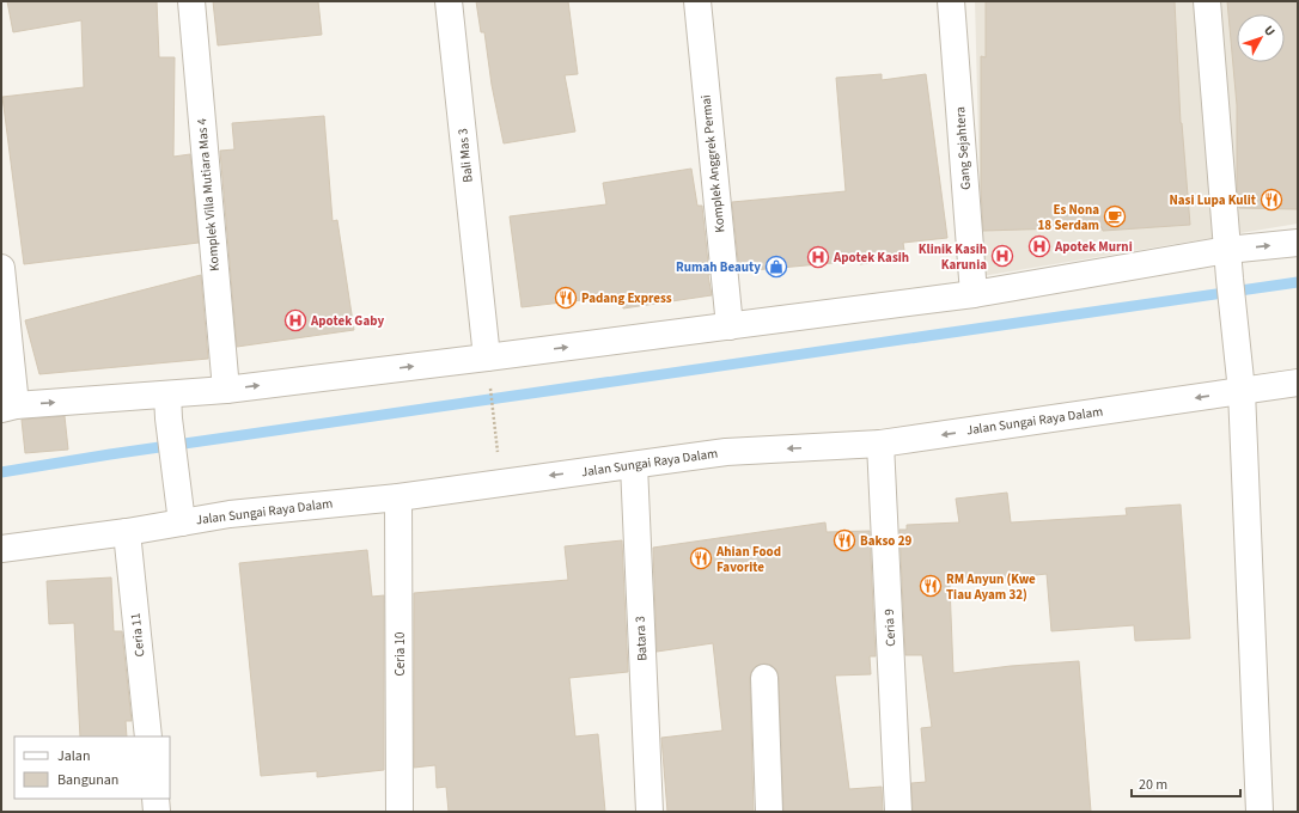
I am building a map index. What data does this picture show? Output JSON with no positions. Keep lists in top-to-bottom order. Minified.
{"streets":{"street":["Gang Sejahtera","Bali Mas 3","Komplek Anggrek Permai","Komplek Villa Mutiara Mas 4","Jalan Sungai Raya Dalam","Ceria 9","Ceria 11","Batara 3","Ceria 10"]},"crossings":[["Jalan Sungai Raya Dalam","Ceria 9"],["Jalan Sungai Raya Dalam","Ceria 11"],["Jalan Sungai Raya Dalam","Batara 3"],["Jalan Sungai Raya Dalam","Ceria 10"]],"places":{"restaurant":["Nasi Lupa Kulit","Padang Express","Bakso 29","Ahian Food Favorite","RM Anyun (Kwe Tiau Ayam 32)"],"cafe":["Es Nona 18 Serdam"],"hospital":["Apotek Murni","Klinik Kasih Karunia","Apotek Kasih","Apotek Gaby"],"shop":["Rumah Beauty"]},"legend":["Jalan","Bangunan"],"scale_bar":"20 m","north":"top right"}
